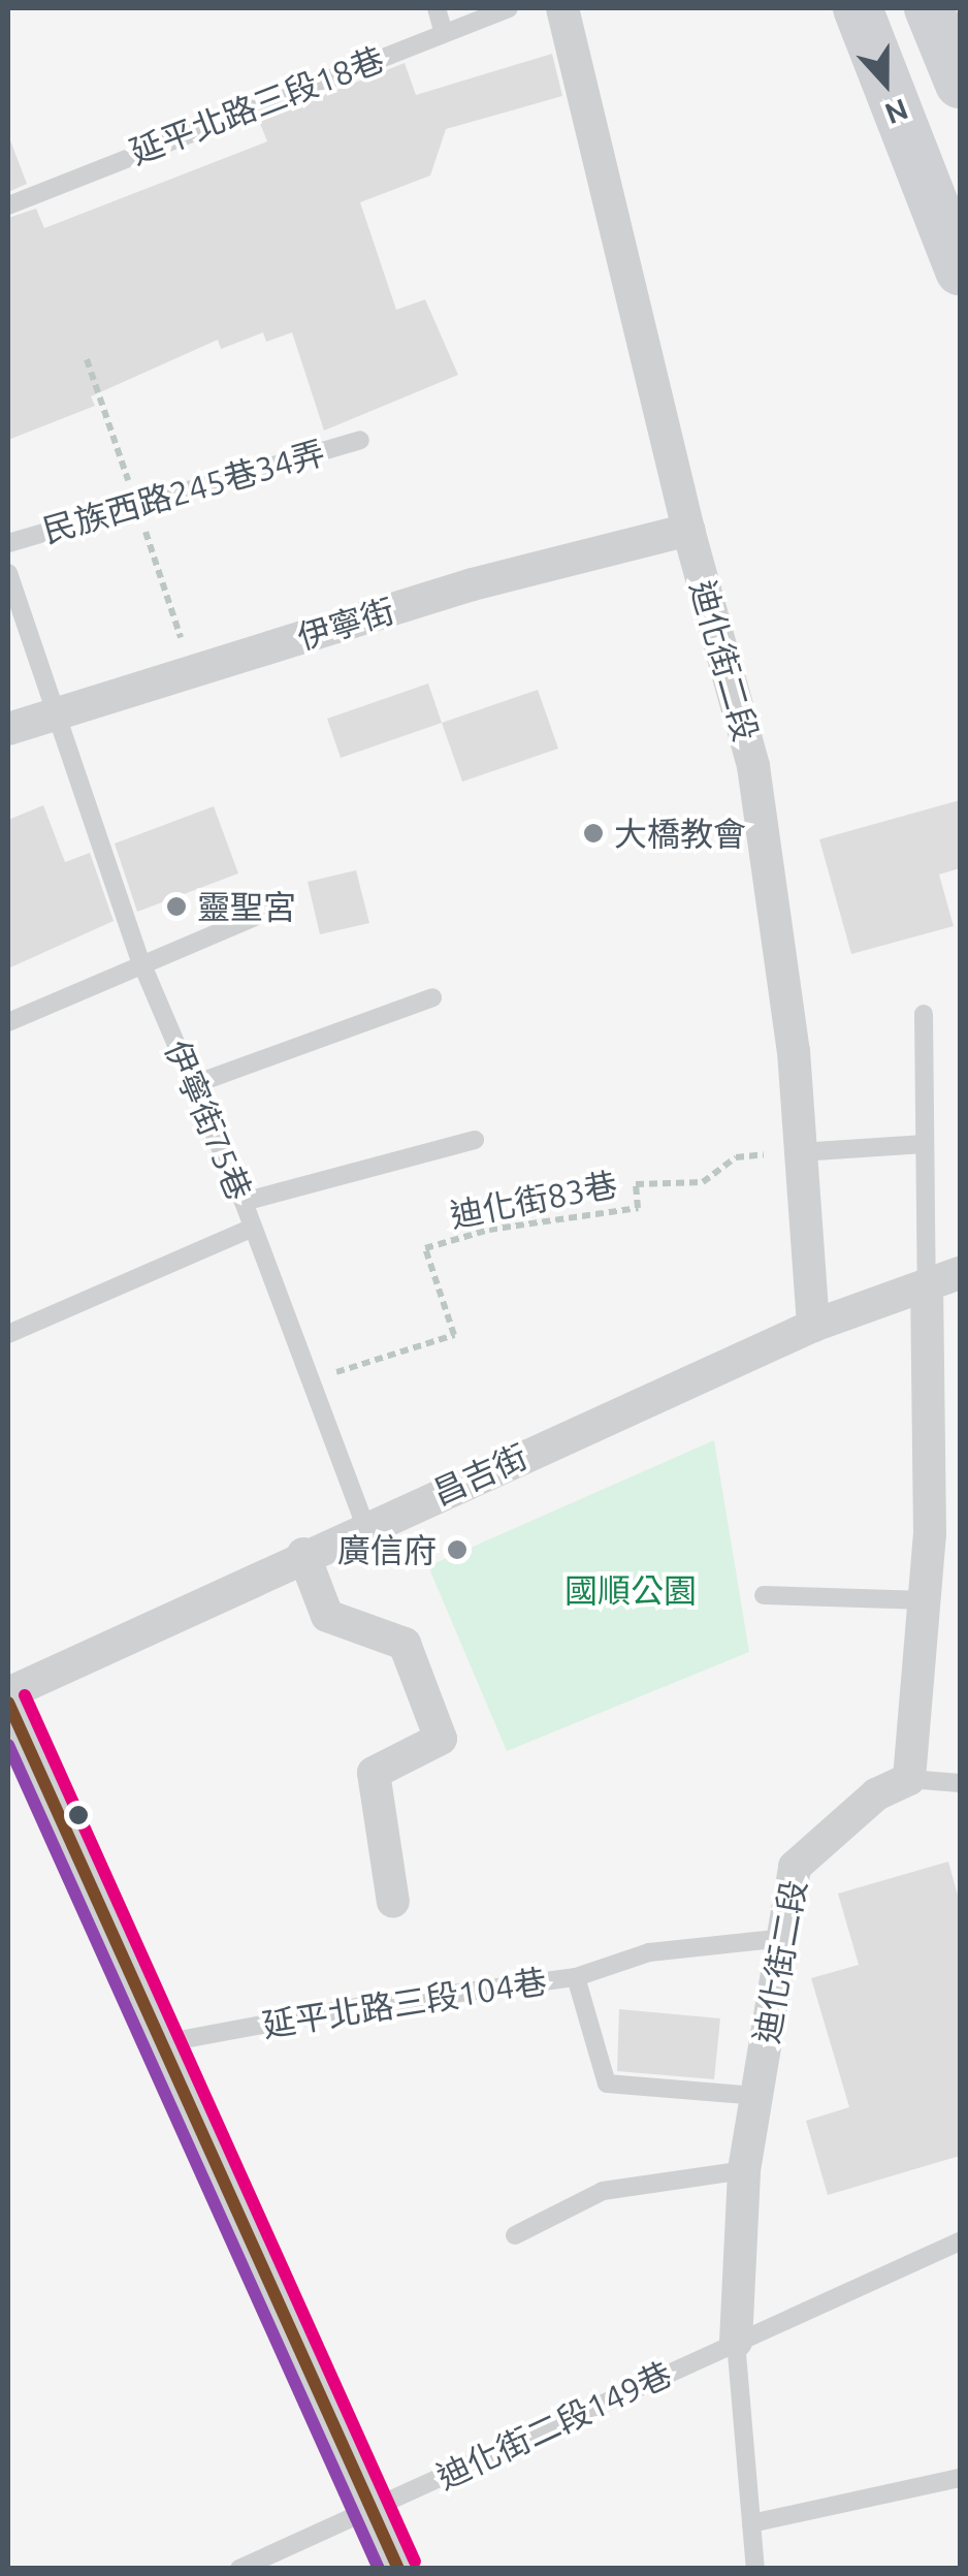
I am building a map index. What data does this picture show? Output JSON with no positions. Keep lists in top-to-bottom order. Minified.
{"streets":{"street":["伊寧街","迪化街二段","昌吉街"],"lane":["延平北路三段18巷","民族西路245巷34弄","伊寧街75巷","延平北路三段104巷","迪化街二段149巷"],"path":["迪化街83巷"]},"crossings":[["伊寧街","迪化街二段"],["伊寧街","伊寧街75巷"],["迪化街二段","迪化街83巷"],["迪化街二段","昌吉街"],["迪化街二段","延平北路三段104巷"],["迪化街二段","迪化街二段149巷"],["伊寧街75巷","迪化街83巷"],["伊寧街75巷","昌吉街"]],"parks":["國順公園"],"places":["大橋教會","靈聖宮","廣信府"],"north":"bottom"}
